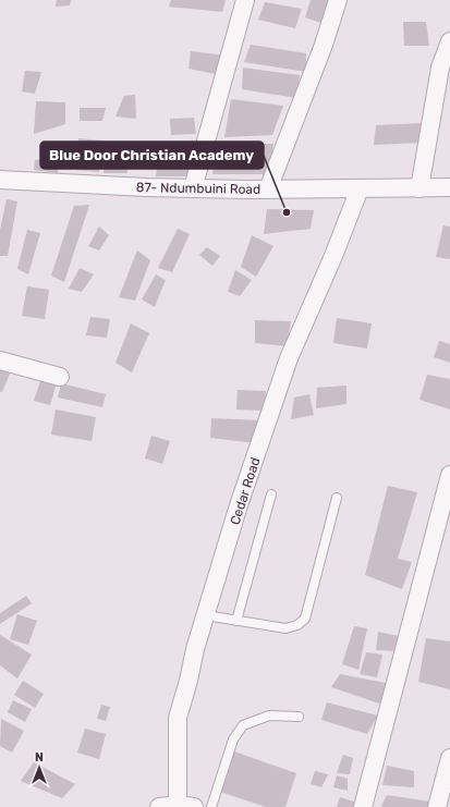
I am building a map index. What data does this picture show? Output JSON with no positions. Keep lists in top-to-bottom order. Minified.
{"streets":{"street":["87- Ndumbuini Road","Cedar Road"]},"crossings":[["87- Ndumbuini Road","Cedar Road"]],"places":["Blue Door Christian Academy"],"north":"top"}
